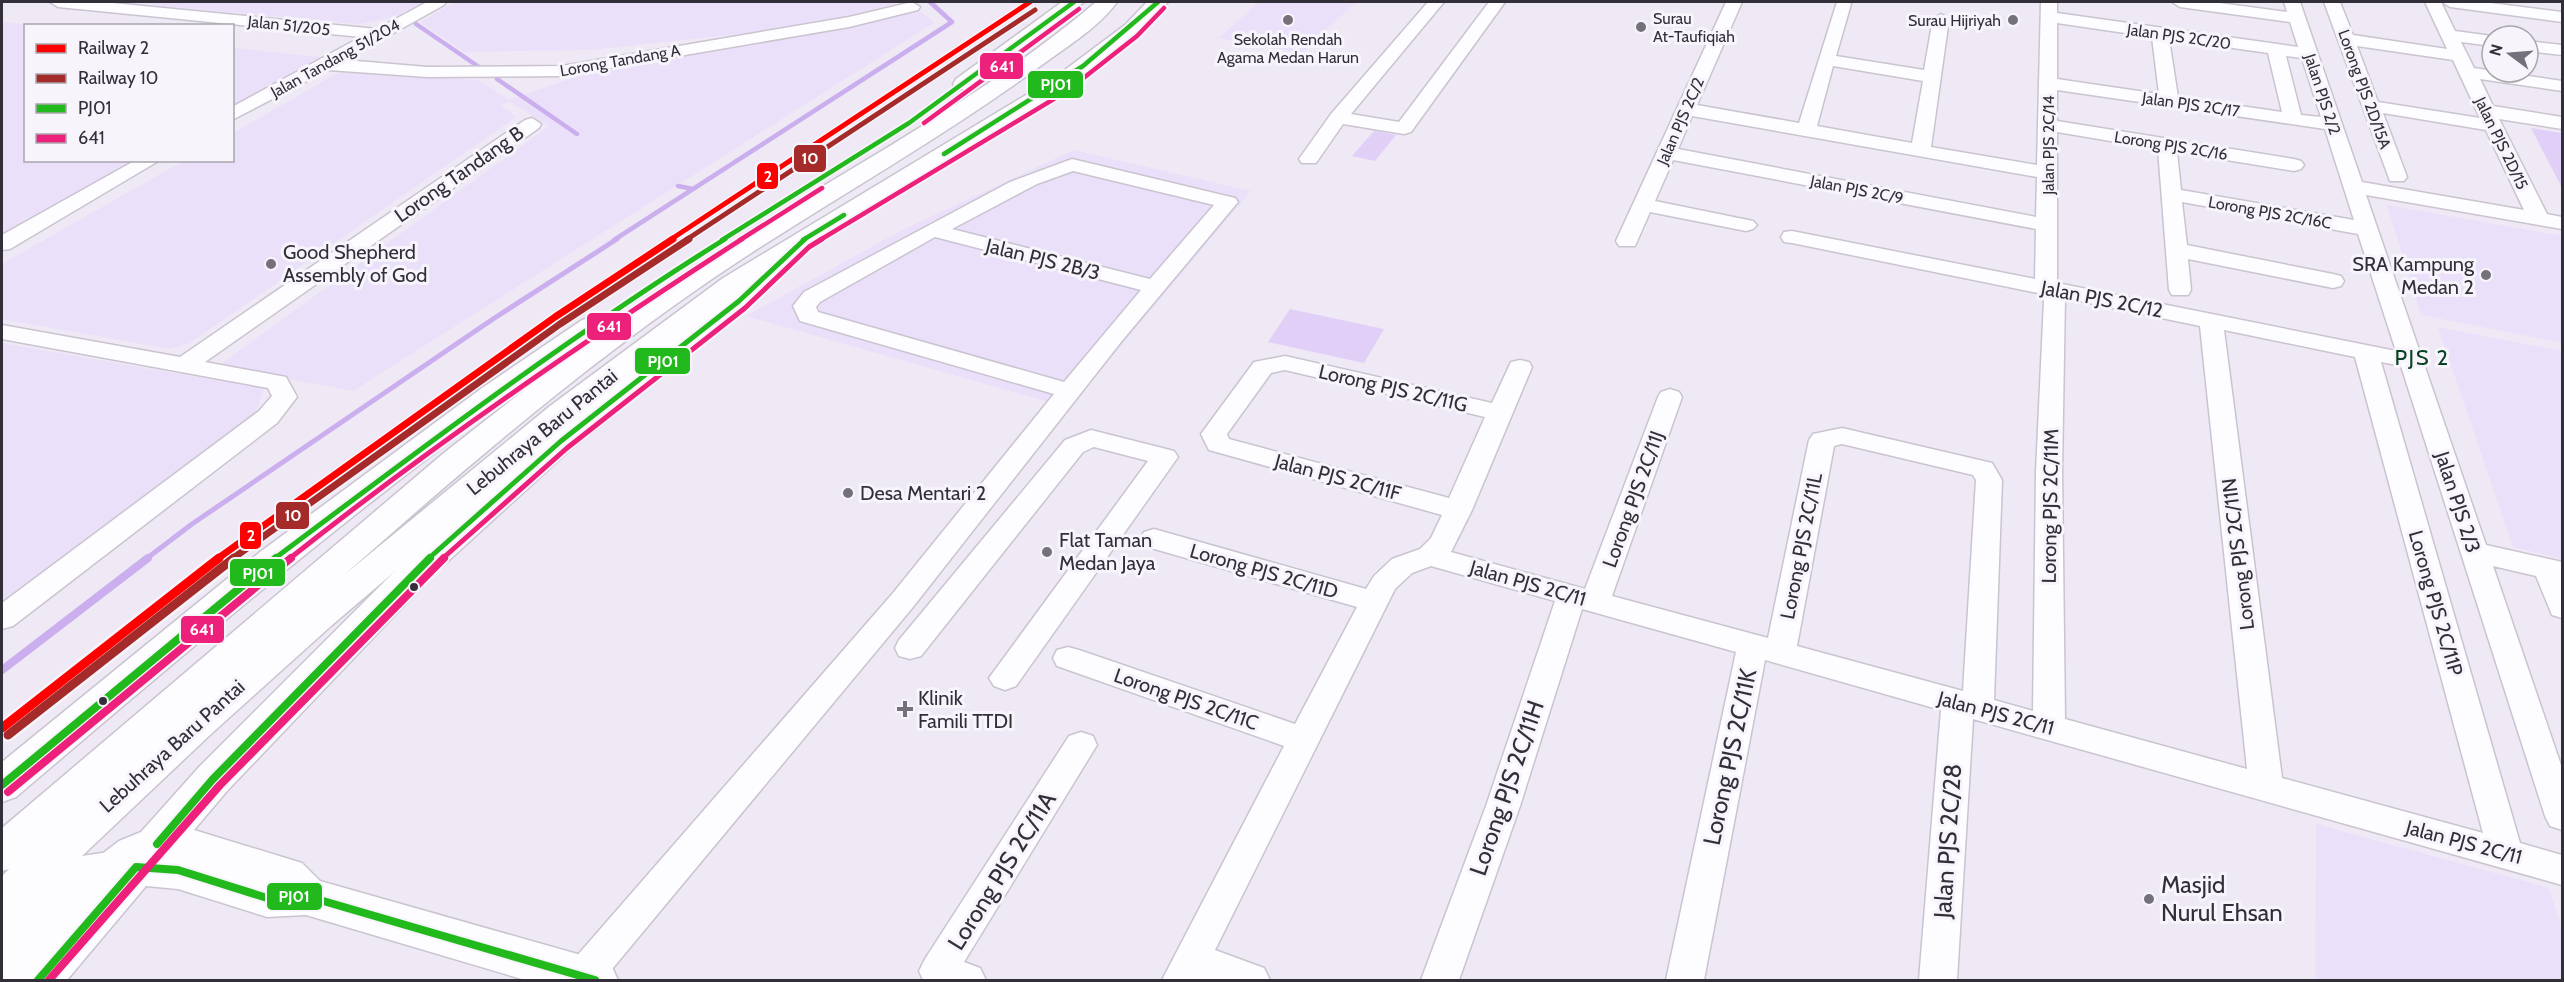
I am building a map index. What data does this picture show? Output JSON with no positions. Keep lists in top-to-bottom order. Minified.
{"streets":{"main road":["Lebuhraya Baru Pantai"],"street":["Jalan 51/205","Jalan PJS 2C/20","Jalan Tandang 51/204","Lorong Tandang A","Lorong PJS 2D/15A","Jalan PJS 2/2","Jalan PJS 2C/17","Jalan PJS 2C/2","Jalan PJS 2D/15","Jalan PJS 2C/14","Lorong PJS 2C/16","Lorong Tandang B","Jalan PJS 2C/9","Lorong PJS 2C/16C","Jalan PJS 2B/3","Jalan PJS 2C/12","Lorong PJS 2C/11G","Jalan PJS 2C/11F","Lorong PJS 2C/11J","Jalan PJS 2/3","Lorong PJS 2C/11M","Lorong PJS 2C/11L","Lorong PJS 2C/11N","Lorong PJS 2C/11D","Jalan PJS 2C/11","Lorong PJS 2C/11P","Lorong PJS 2C/11C","Lorong PJS 2C/11K","Lorong PJS 2C/11H","Jalan PJS 2C/28","Lorong PJS 2C/11A"]},"crossings":[["Jalan 51/205","Jalan Tandang 51/204"],["Jalan PJS 2C/20","Jalan PJS 2/2"],["Jalan PJS 2C/20","Jalan PJS 2C/14"],["Jalan Tandang 51/204","Lorong Tandang A"],["Jalan PJS 2/2","Jalan PJS 2C/17"],["Jalan PJS 2/2","Jalan PJS 2/3"],["Jalan PJS 2C/17","Jalan PJS 2C/14"],["Jalan PJS 2C/2","Jalan PJS 2C/9"],["Jalan PJS 2C/14","Lorong PJS 2C/16"],["Jalan PJS 2C/14","Jalan PJS 2C/9"],["Jalan PJS 2C/14","Jalan PJS 2C/12"],["Jalan PJS 2C/14","Lorong PJS 2C/11M"],["Lorong PJS 2C/16C","Jalan PJS 2/3"],["Jalan PJS 2C/12","Jalan PJS 2/3"],["Jalan PJS 2C/12","Lorong PJS 2C/11M"],["Jalan PJS 2C/12","Lorong PJS 2C/11N"],["Jalan PJS 2C/12","Lorong PJS 2C/11P"],["Lorong PJS 2C/11G","Jalan PJS 2C/11F"],["Lorong PJS 2C/11J","Jalan PJS 2C/11"],["Lorong PJS 2C/11J","Lorong PJS 2C/11H"],["Lorong PJS 2C/11M","Jalan PJS 2C/11"],["Lorong PJS 2C/11L","Jalan PJS 2C/11"],["Lorong PJS 2C/11L","Lorong PJS 2C/11K"],["Lorong PJS 2C/11L","Jalan PJS 2C/28"],["Lorong PJS 2C/11N","Jalan PJS 2C/11"],["Jalan PJS 2C/11","Lorong PJS 2C/11P"],["Jalan PJS 2C/11","Lorong PJS 2C/11K"],["Jalan PJS 2C/11","Lorong PJS 2C/11H"],["Jalan PJS 2C/11","Jalan PJS 2C/28"]],"districts":["PJS 2"],"places":{"other":["Sekolah Rendah Agama Medan Harun","Surau Hijriyah","Surau At-Taufiqiah","Good Shepherd Assembly of God","SRA Kampung Medan 2","Desa Mentari 2","Flat Taman Medan Jaya","Masjid Nurul Ehsan"],"health":["Klinik Famili TTDI"]},"lines":["rail line 2","transit line PJ01","transit line 641","rail line 10"],"legend":["Railway 2","Railway 10","PJ01","641"],"north":"left"}
